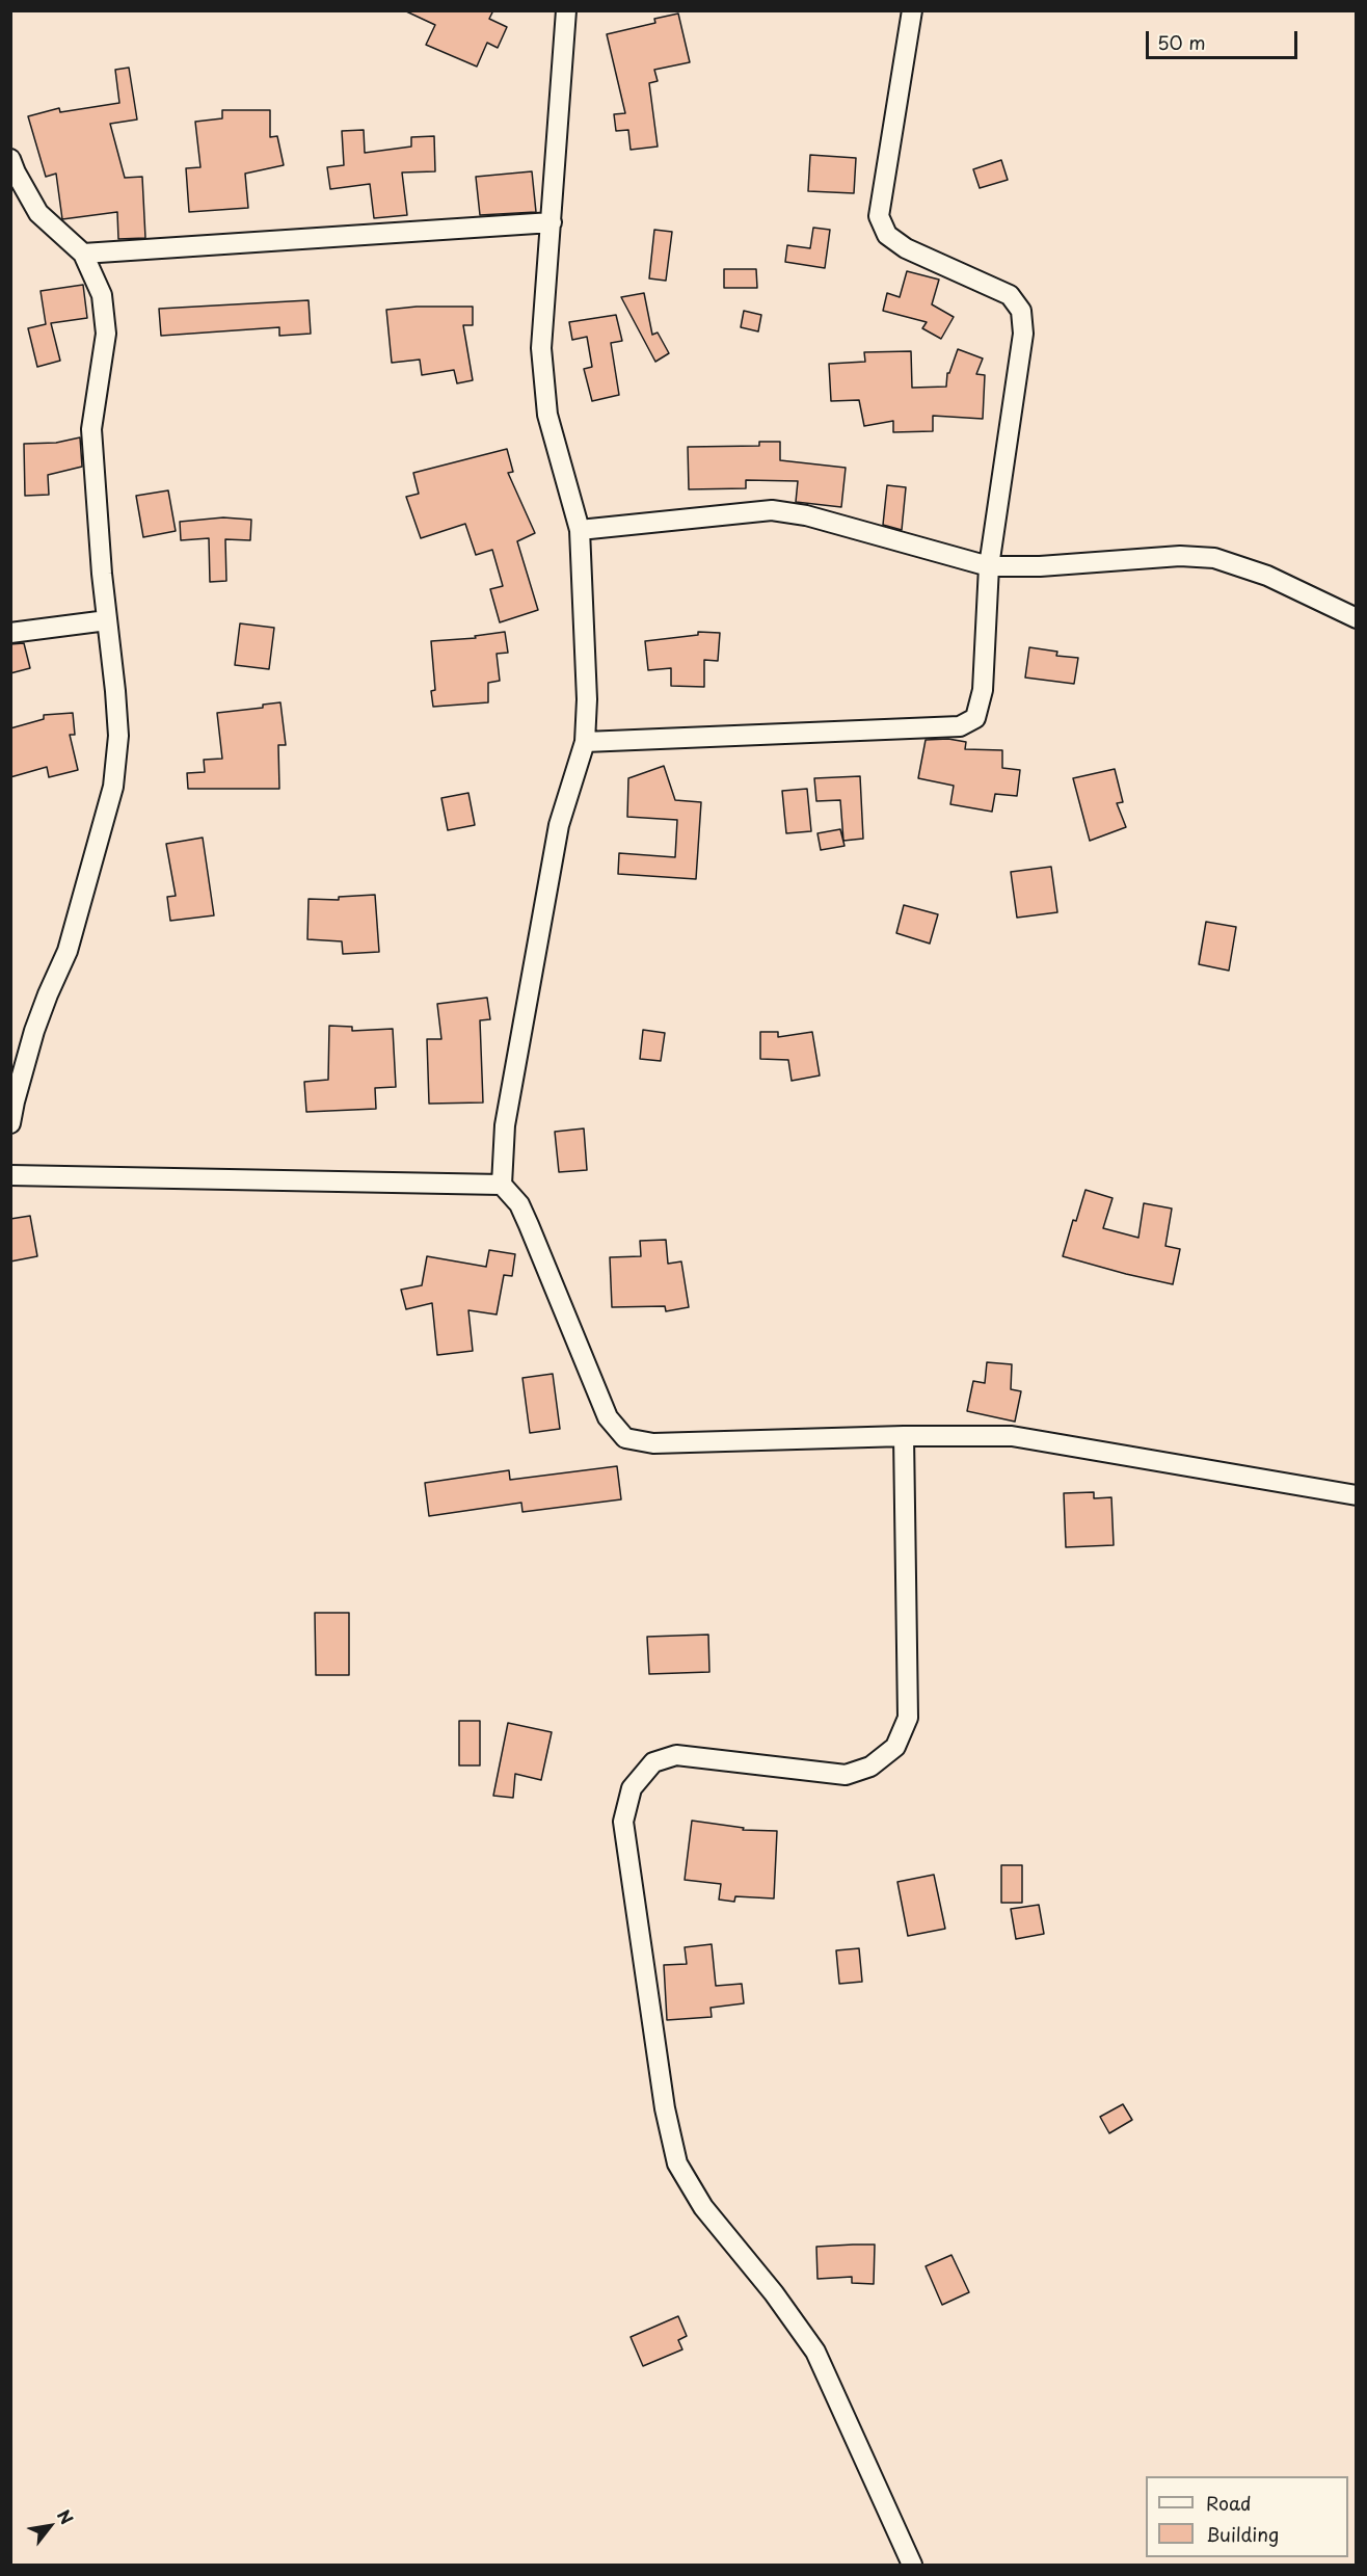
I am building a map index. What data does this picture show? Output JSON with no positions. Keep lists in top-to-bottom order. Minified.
{"legend":["Road","Building"],"scale_bar":"50 m","north":"top right"}
